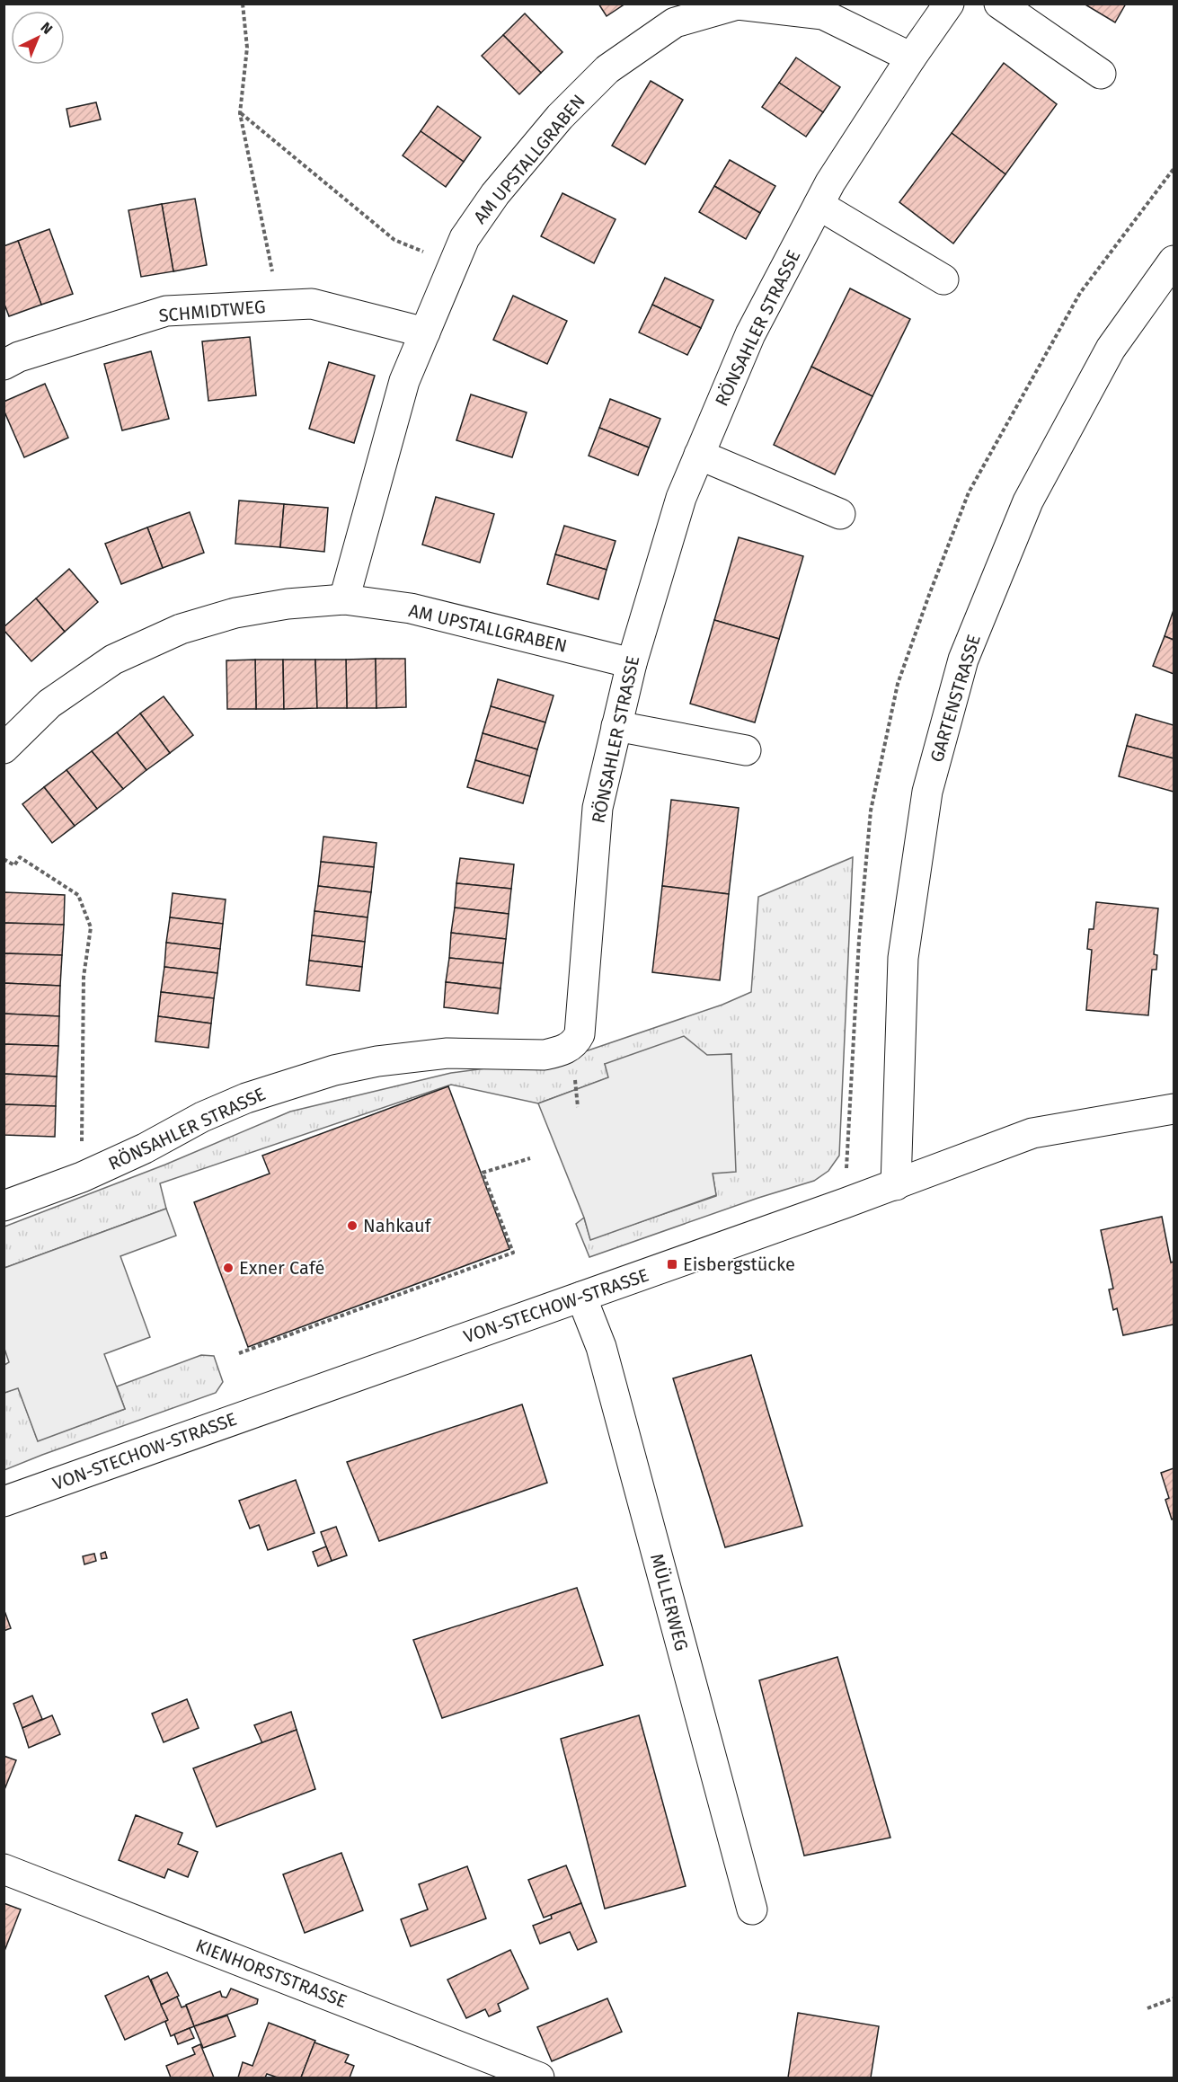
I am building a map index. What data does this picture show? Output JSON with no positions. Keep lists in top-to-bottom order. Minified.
{"streets":{"street":["AM UPSTALLGRABEN","SCHMIDTWEG","RÖNSAHLER STRASSE","GARTENSTRASSE","VON-STECHOW-STRASSE","MÜLLERWEG","KIENHORSTSTRASSE"]},"crossings":[["AM UPSTALLGRABEN","SCHMIDTWEG"],["AM UPSTALLGRABEN","RÖNSAHLER STRASSE"],["GARTENSTRASSE","VON-STECHOW-STRASSE"],["VON-STECHOW-STRASSE","MÜLLERWEG"]],"places":{"other":["Nahkauf","Exner Café"],"transit":["Eisbergstücke"]},"north":"top right"}
